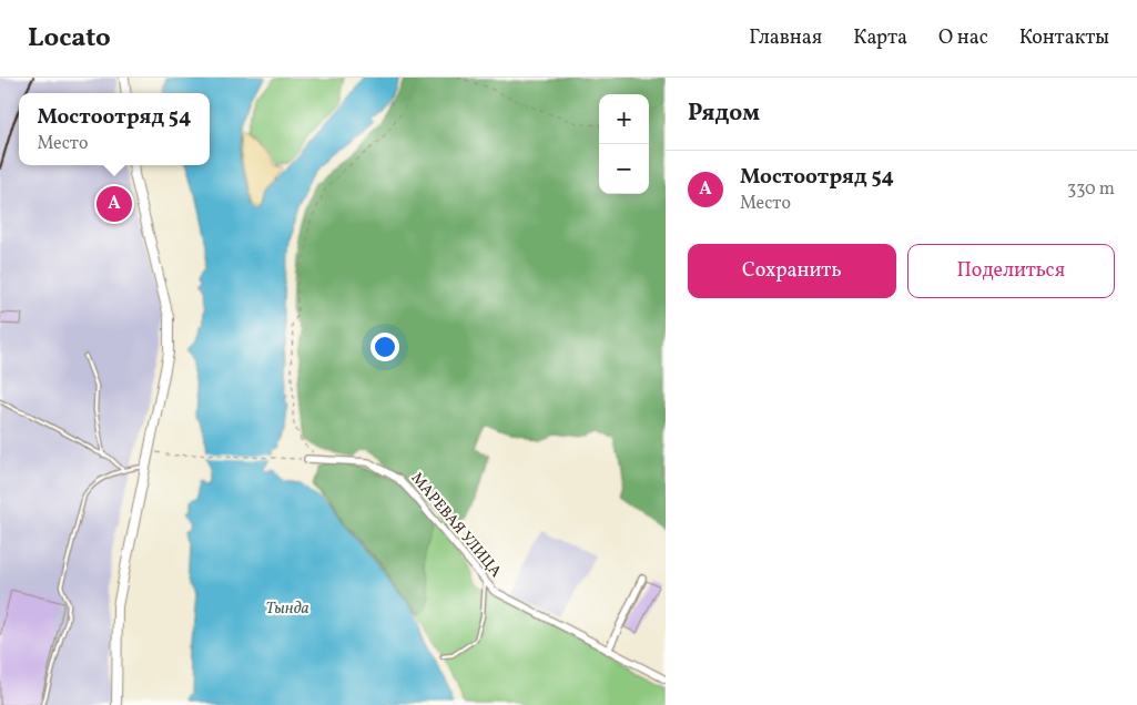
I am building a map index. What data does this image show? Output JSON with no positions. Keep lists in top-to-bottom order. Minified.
{"streets":{"street":["МАРЕВАЯ УЛИЦА"]},"water":["Тында"],"page":{"header":"Locato","nav":["Главная","Карта","О нас","Контакты"],"heading":"Рядом","popup":["Мостоотряд 54","Место"],"map_buttons":["+","−"],"list":[{"mark":"A","name":"Мостоотряд 54","note":"Место","value":"330 m"}],"pins":"A","buttons":["Сохранить","Поделиться"]}}
